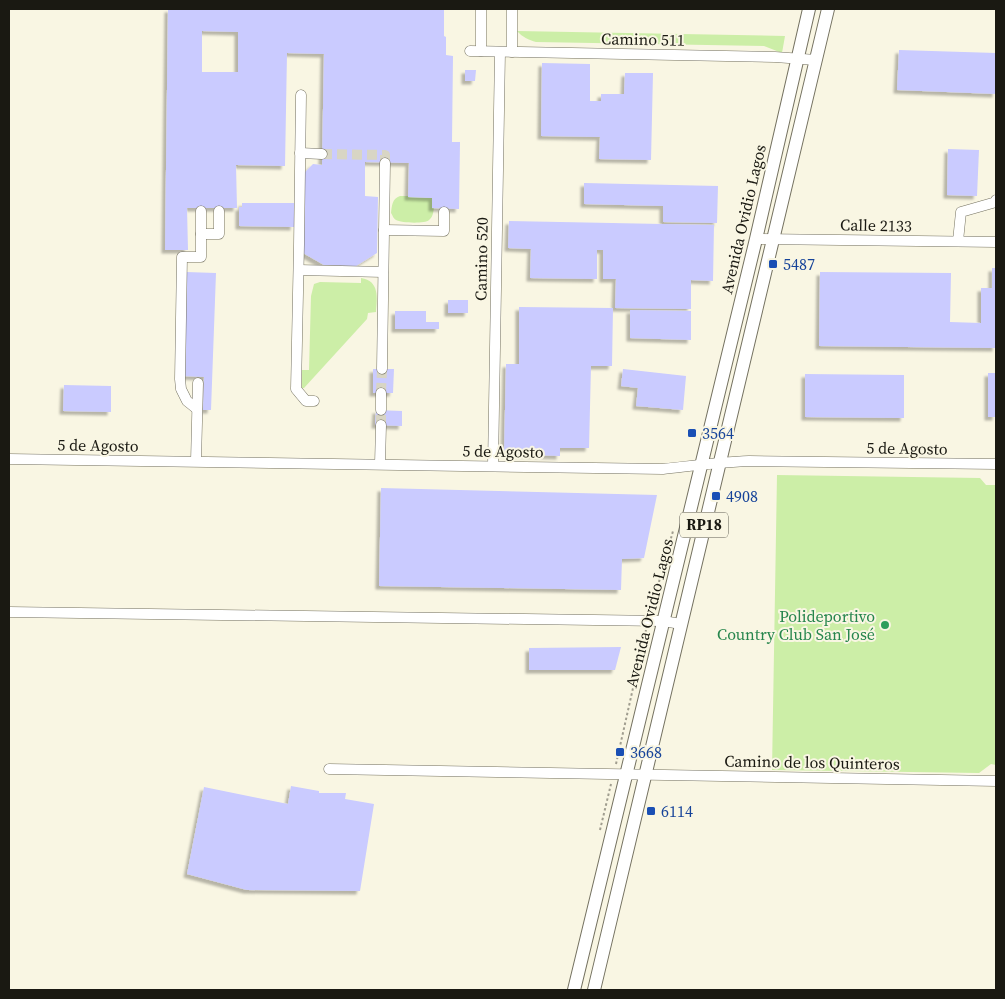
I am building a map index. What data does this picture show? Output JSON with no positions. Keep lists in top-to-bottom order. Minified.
{"streets":{"main road":["Avenida Ovidio Lagos","RP18"],"street":["Camino 511","Calle 2133","Camino 520","5 de Agosto","Camino de los Quinteros"]},"crossings":[["Camino 511","Avenida Ovidio Lagos"],["Camino 511","Camino 520"],["Avenida Ovidio Lagos","Calle 2133"],["Avenida Ovidio Lagos","5 de Agosto"],["Avenida Ovidio Lagos","Camino de los Quinteros"],["Camino 520","5 de Agosto"]],"places":{"transit":["5487","3564","4908","3668","6114"],"other":["Polideportivo Country Club San José"]}}
